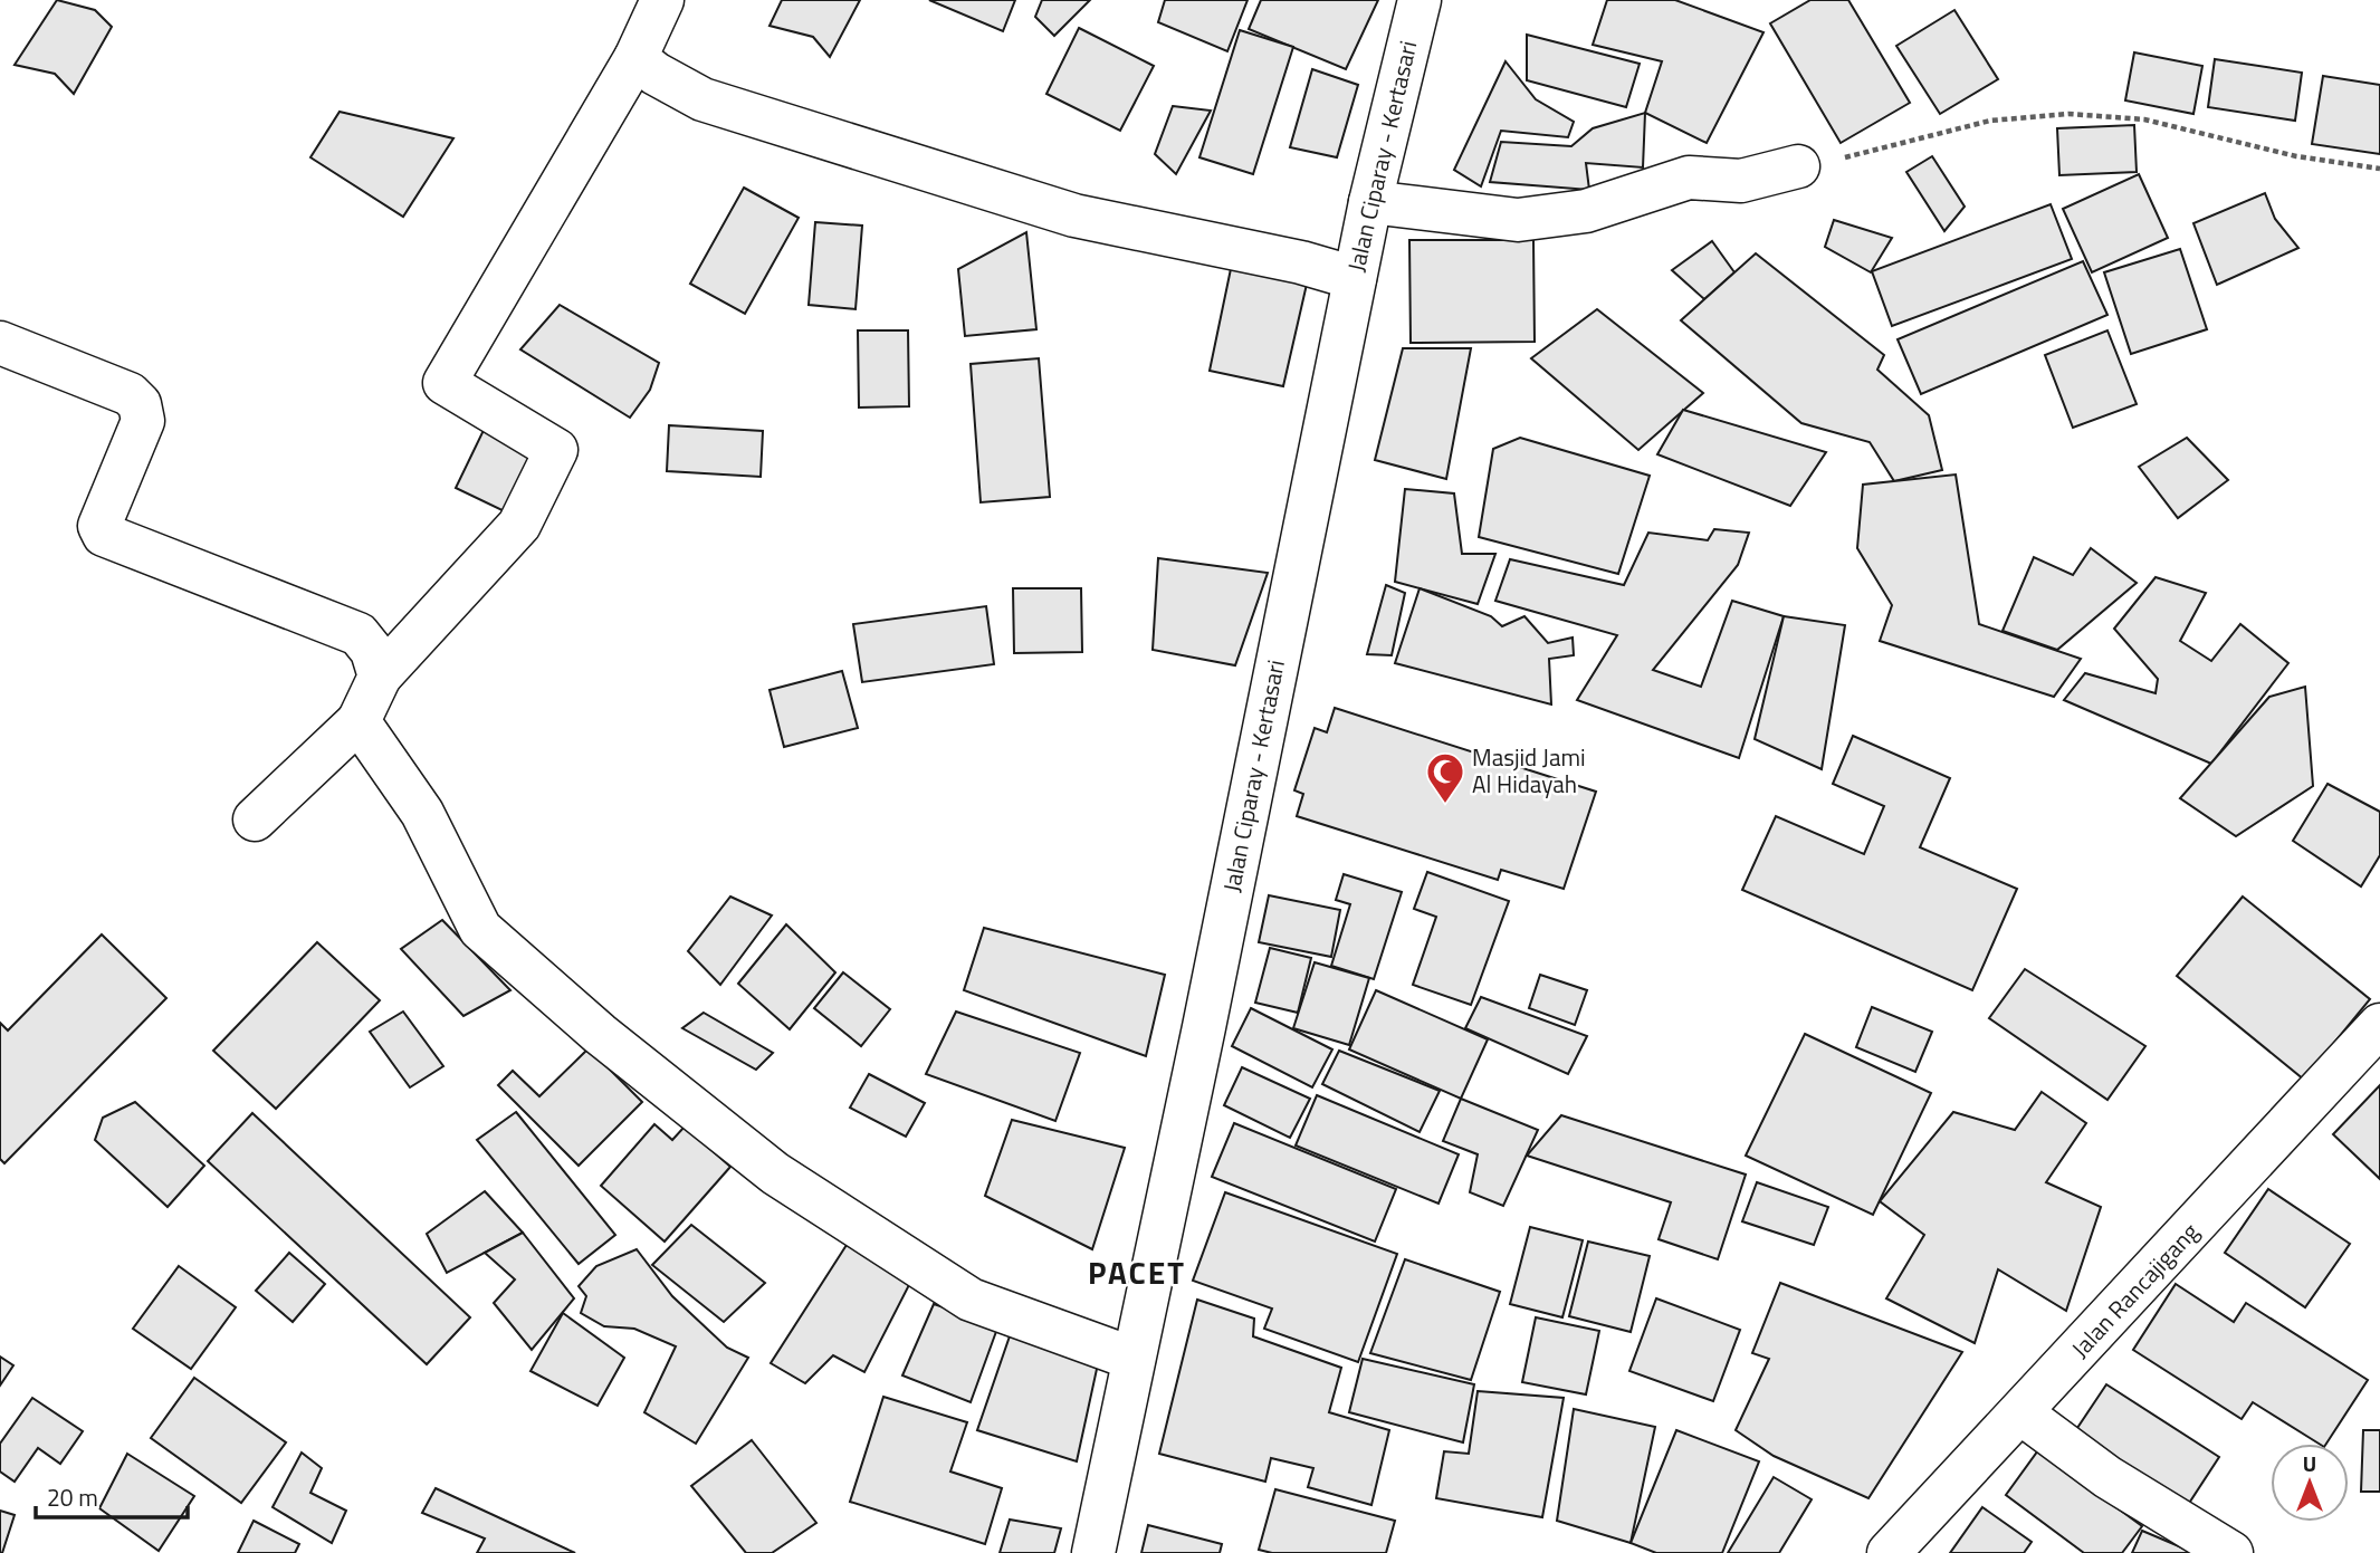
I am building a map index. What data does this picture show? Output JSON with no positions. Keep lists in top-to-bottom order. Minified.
{"streets":{"street":["Jalan Ciparay - Kertasari","Jalan Rancajigang"]},"districts":["PACET"],"places":{"mosque":["Masjid Jami Al Hidayah"]},"scale_bar":"20 m","north":"top"}
